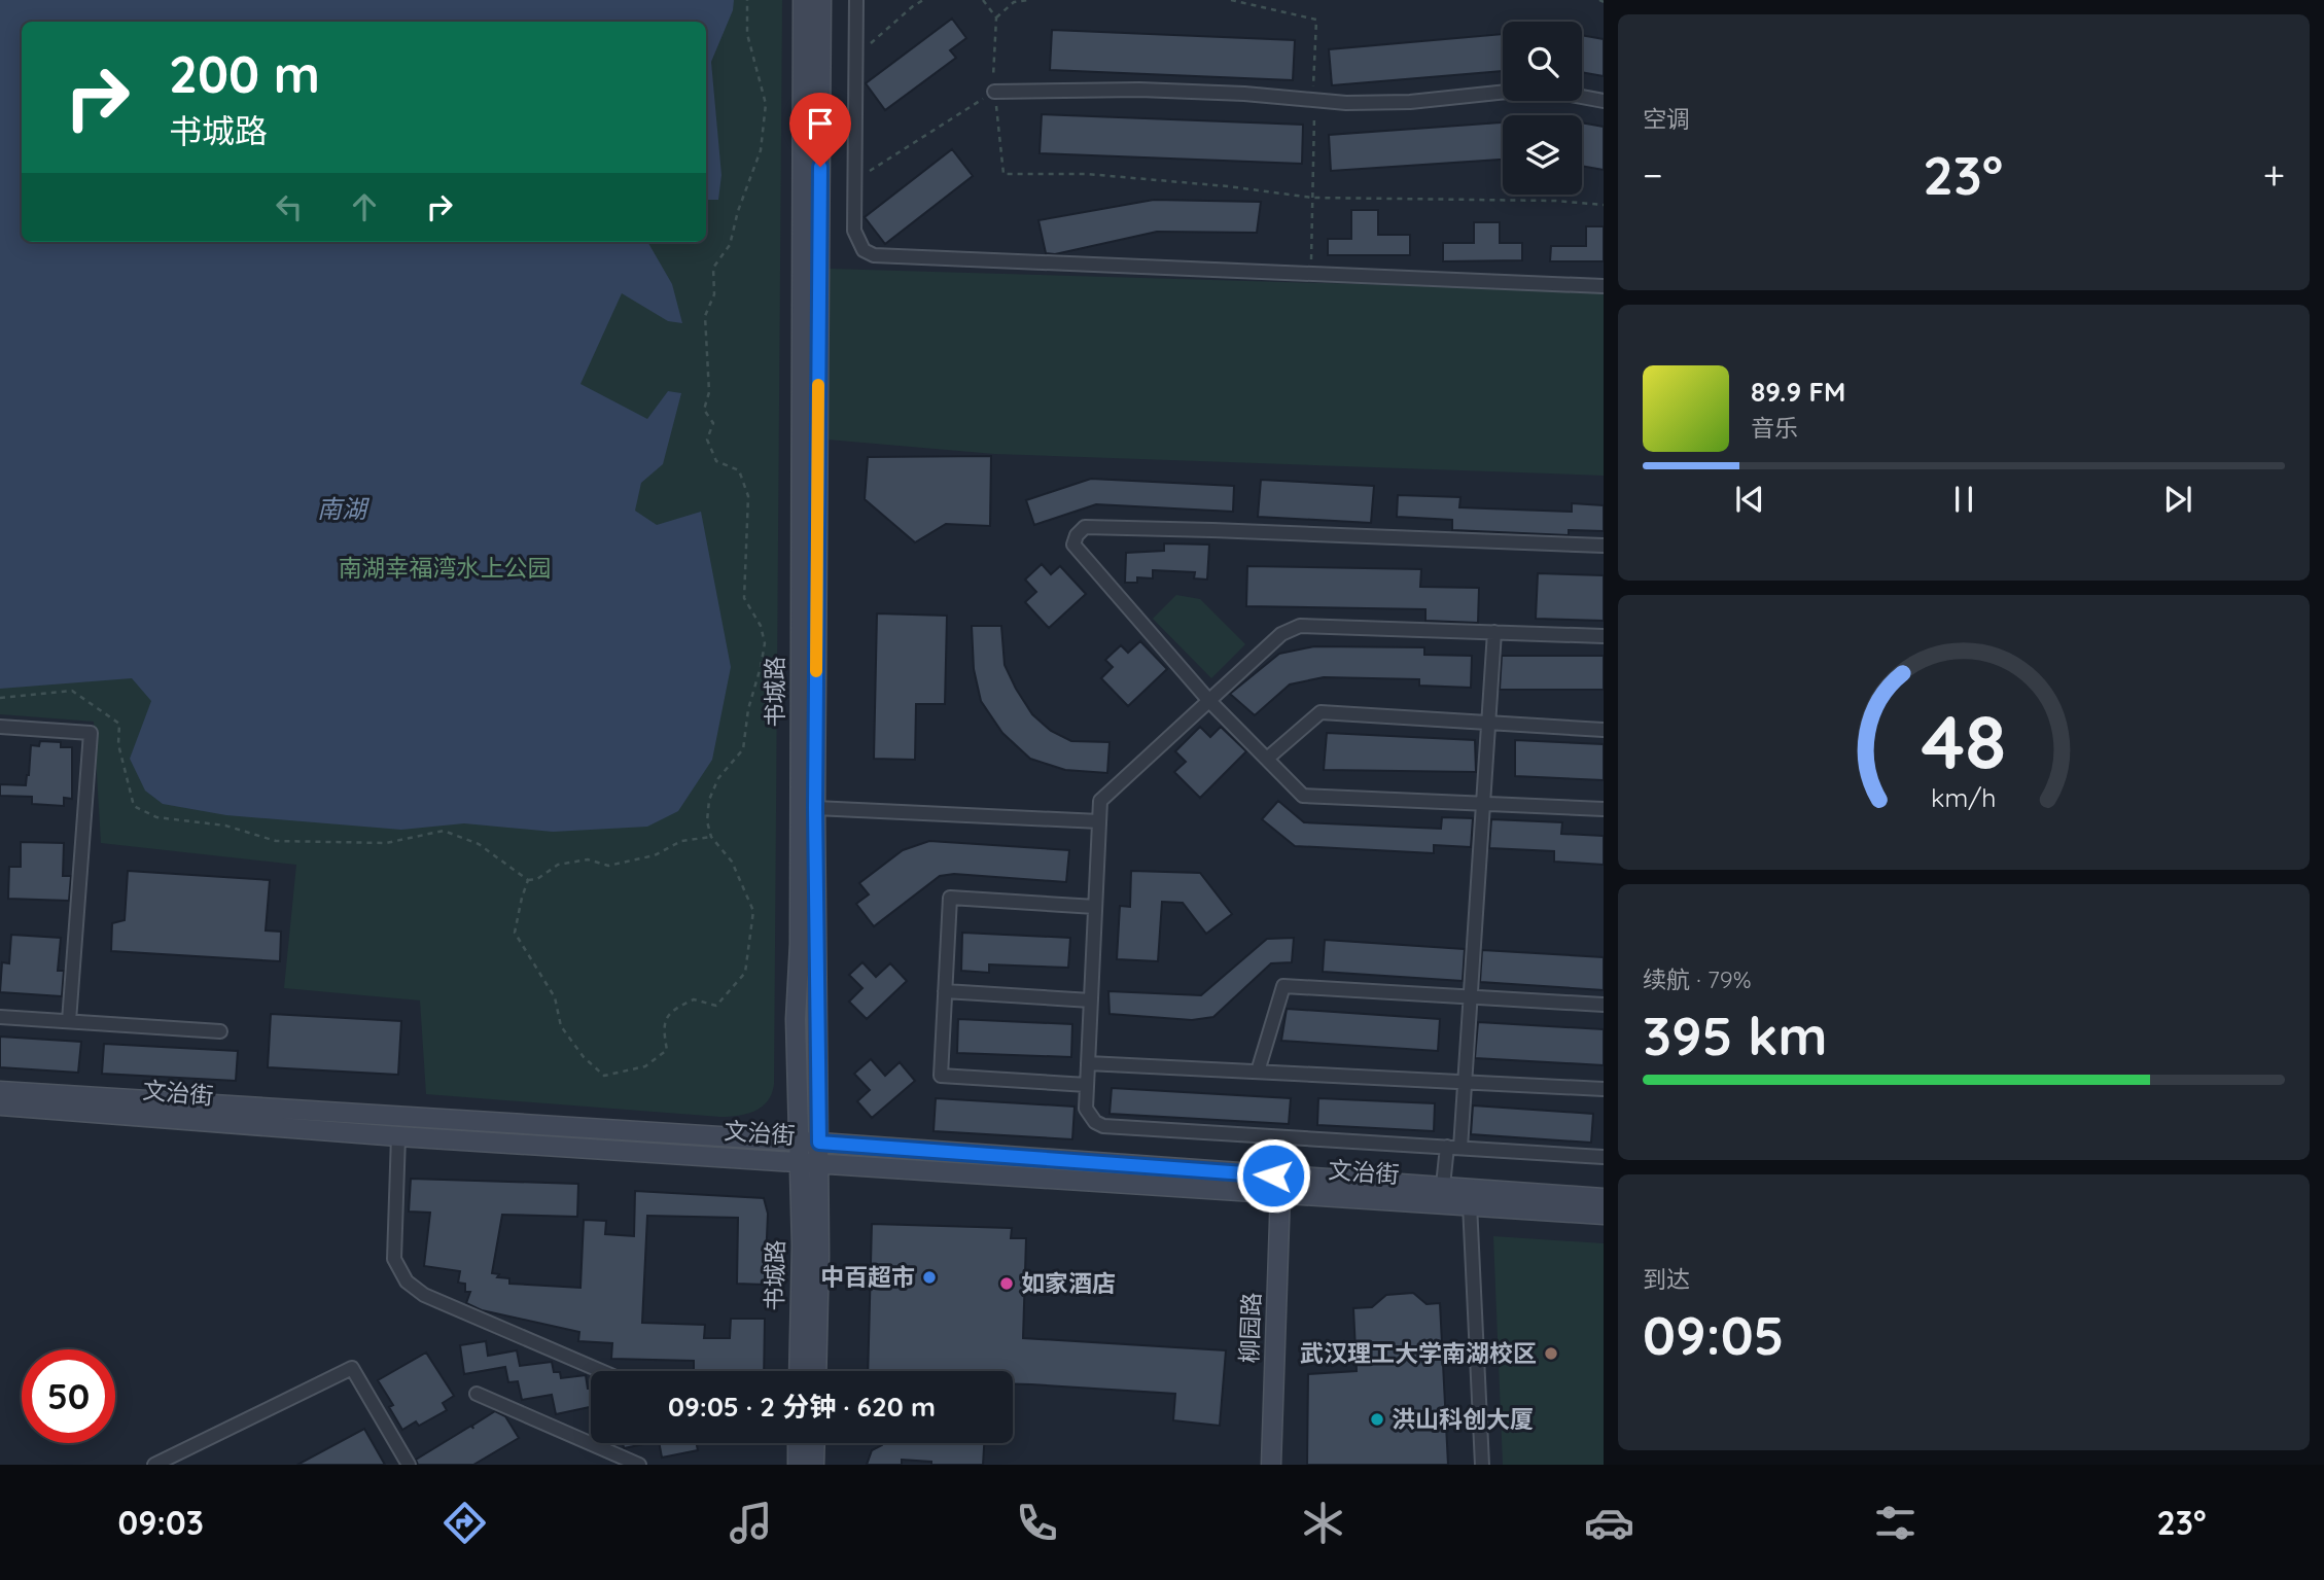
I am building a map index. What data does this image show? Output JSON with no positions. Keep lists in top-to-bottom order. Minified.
{"streets":{"main road":["书城路","文治街","柳园路"]},"crossings":[["书城路","文治街"],["文治街","柳园路"]],"water":["南湖"],"parks":["南湖幸福湾水上公园"],"places":["中百超市","如家酒店","武汉理工大学南湖校区","洪山科创大厦"],"page":{"tile":["空调",["续航 · 79%","395 km"],["到达","09:05"]],"turn":["200 m","书城路"],"heat":["−","23°","+"],"song":["89.9 FM","音乐"],"limit":"50","trip":"09:05 · 2 分钟 · 620 m","tabs":["09:03","23°"],"gauge":["48","km/h"]}}
